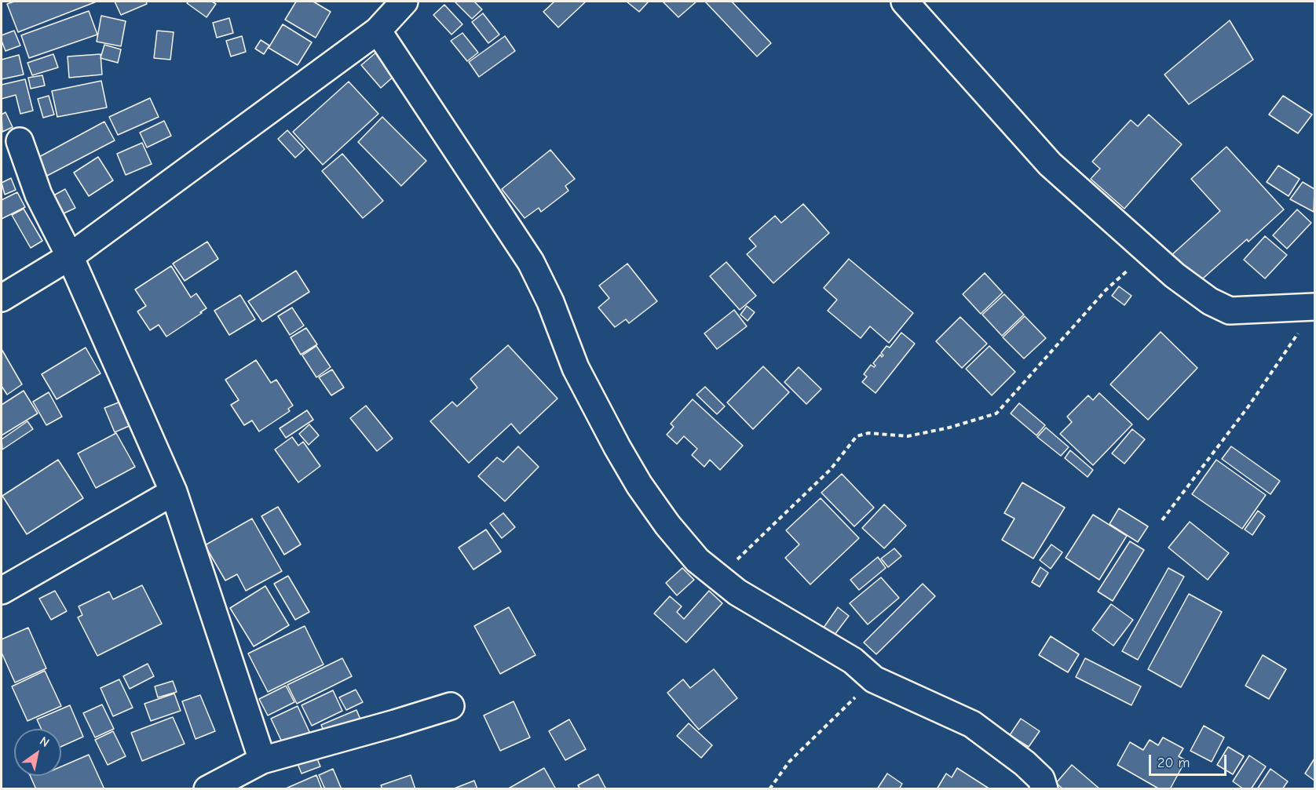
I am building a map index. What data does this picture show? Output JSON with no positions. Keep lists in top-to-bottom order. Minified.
{"scale_bar":"20 m","north":"top right"}
